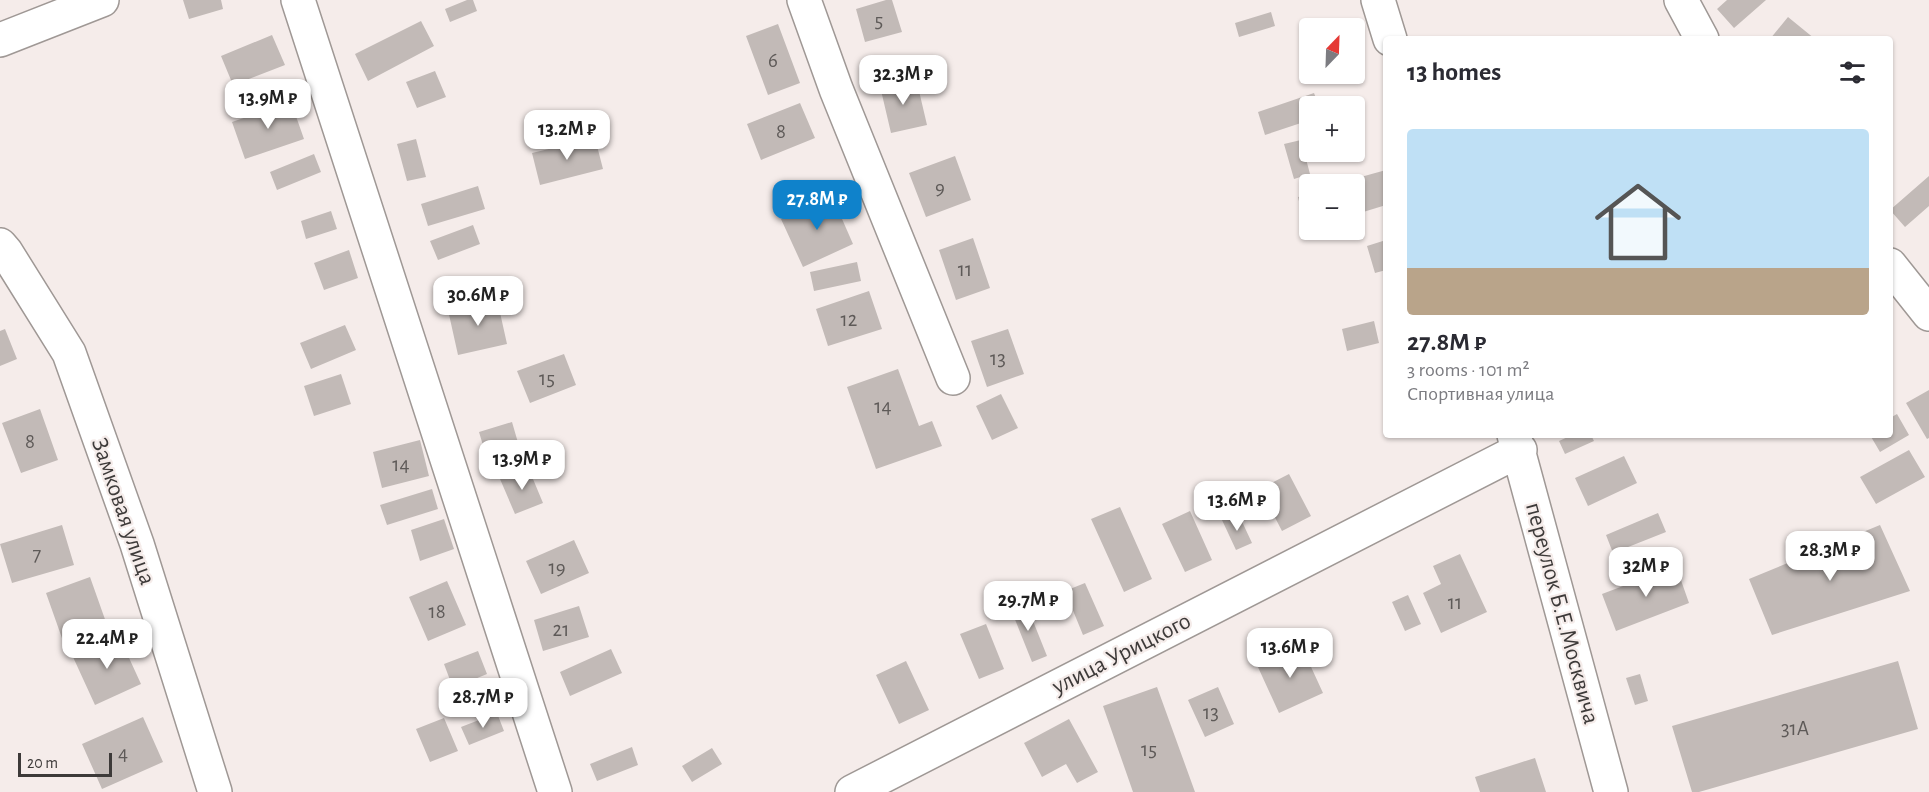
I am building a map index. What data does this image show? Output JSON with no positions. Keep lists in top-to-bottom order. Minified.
{"streets":{"street":["Замковая улица","переулок Б.Е.Москвича","улица Урицкого"]},"crossings":[["переулок Б.Е.Москвича","улица Урицкого"]],"house_numbers":["5","6","8","9","11","12","13","15","14","8","14","7","19","11","18","21","13","31А","15","4"],"scale_bar":"20 m","north":"top right","page":{"map_buttons":["+","−"],"heading":"13 homes","price":["32.3M ₽","13.9M ₽","13.2M ₽","27.8M ₽","30.6M ₽","13.9M ₽","13.6M ₽","28.3M ₽","32M ₽","29.7M ₽","22.4M ₽","13.6M ₽","28.7M ₽"],"list":[{"name":"27.8M ₽","note":"3 rooms · 101 m² · Спортивная улица"}],"scale":"20 m"}}
